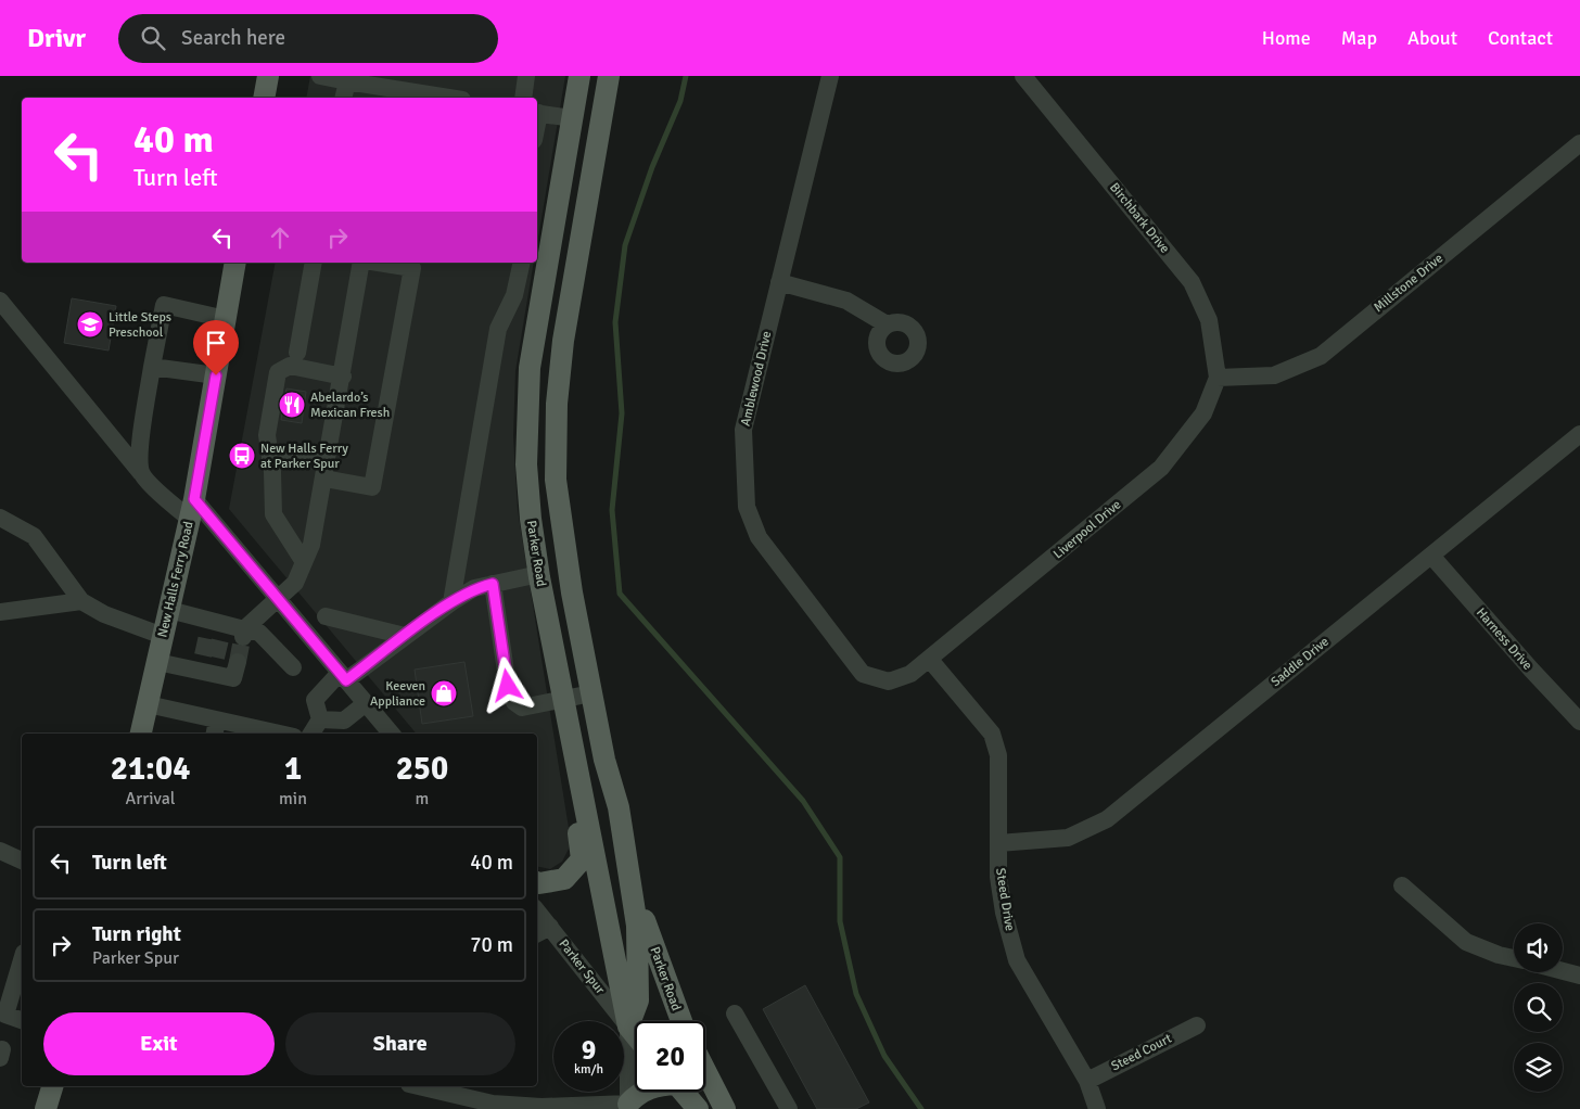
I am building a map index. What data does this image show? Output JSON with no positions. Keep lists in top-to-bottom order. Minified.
{"streets":{"main road":["Parker Road","New Halls Ferry Road"],"street":["Birchbark Drive","Millstone Drive","Amblewood Drive","Liverpool Drive","Harness Drive","Saddle Drive","Steed Drive","Parker Spur","Steed Court"]},"crossings":[["Birchbark Drive","Millstone Drive"],["Birchbark Drive","Liverpool Drive"],["Millstone Drive","Liverpool Drive"],["Amblewood Drive","Liverpool Drive"],["Amblewood Drive","Steed Drive"],["Liverpool Drive","Steed Drive"],["Parker Road","Parker Spur"],["Harness Drive","Saddle Drive"],["Saddle Drive","Steed Drive"],["Steed Drive","Steed Court"]],"places":{"school or university":["Little Steps Preschool"],"restaurant":["Abelardo’s Mexican Fresh"],"bus stop":["New Halls Ferry at Parker Spur"],"shop":["Keeven Appliance"]},"page":{"header":"Drivr","search":"Search here","nav":["Home","Map","About","Contact"],"turn":["40 m","Turn left"],"eta":["21:04","Arrival","1","min","250","m"],"list":[{"name":"Turn left","value":"40 m"},{"name":"Turn right","note":"Parker Spur","value":"70 m"}],"buttons":["Exit","Share"],"speed":"9 km/h","limit":"20"}}
